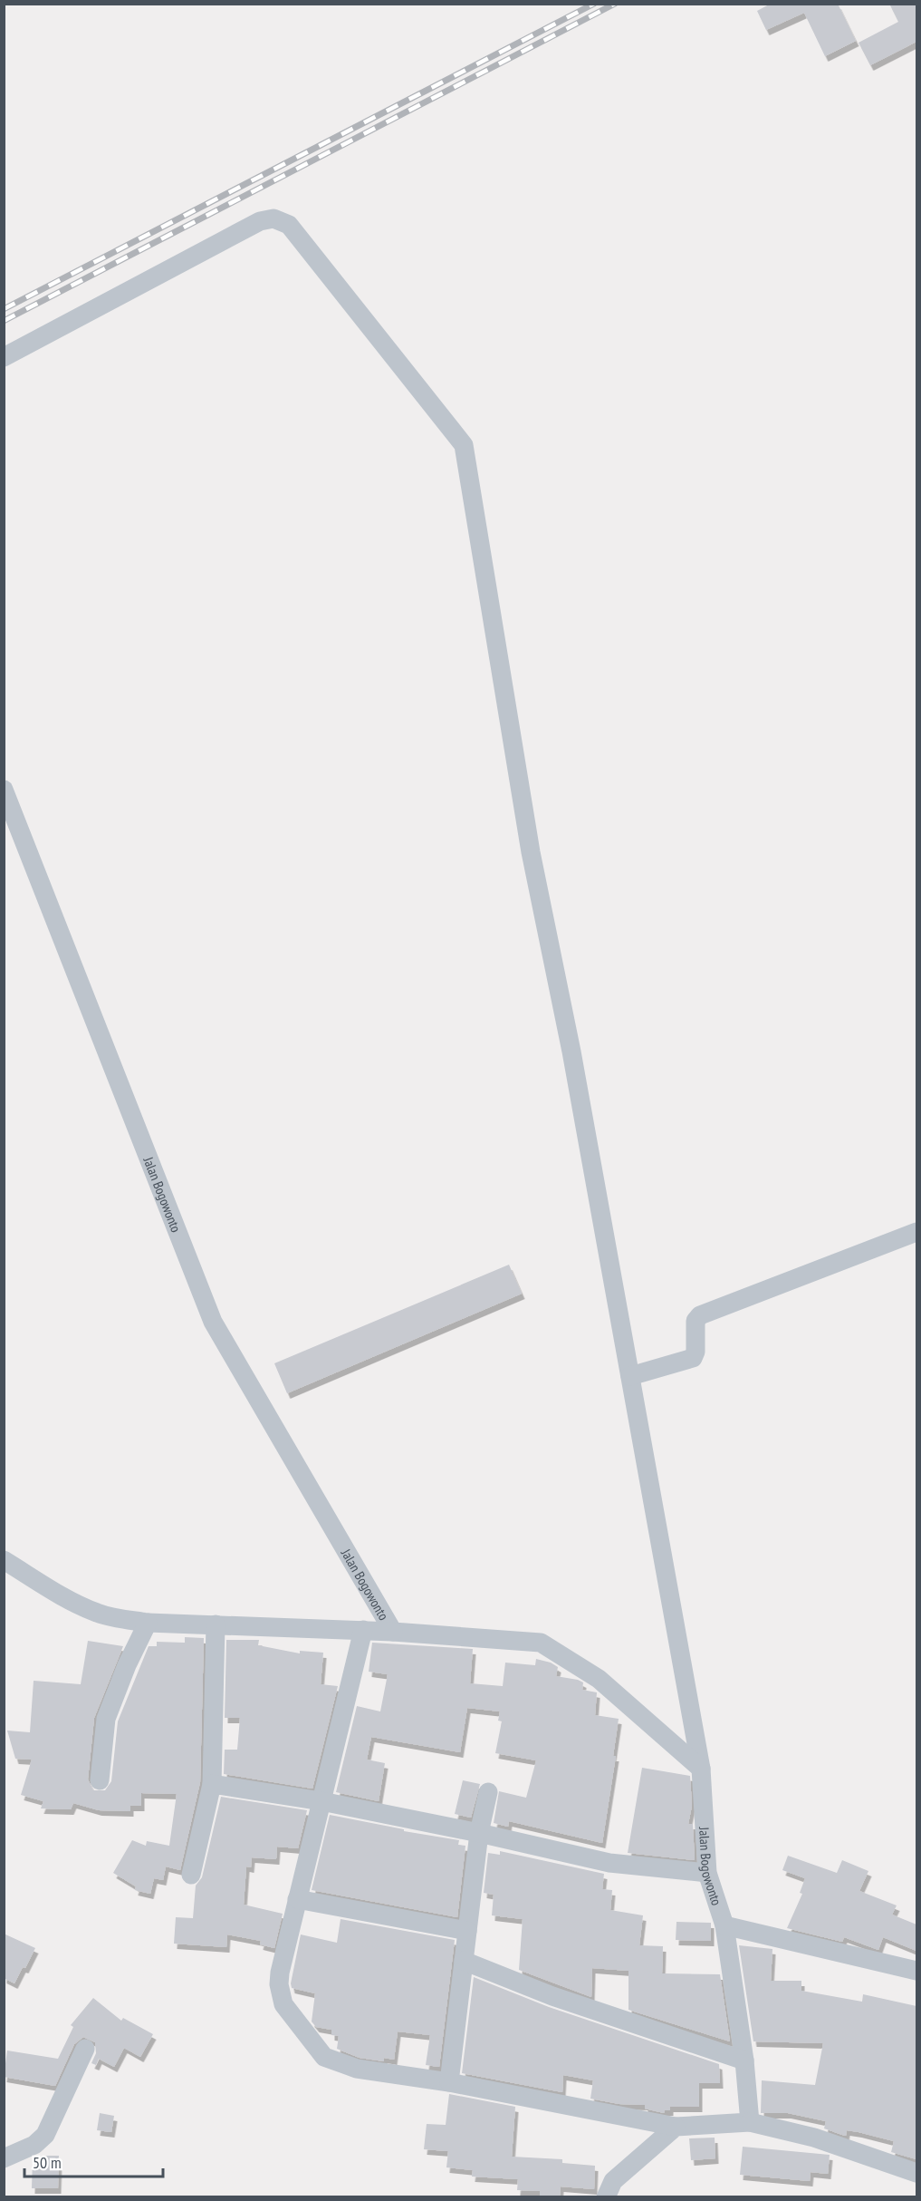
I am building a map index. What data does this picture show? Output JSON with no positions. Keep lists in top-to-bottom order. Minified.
{"streets":{"street":["Jalan Bogowonto"]},"scale_bar":"50 m"}
